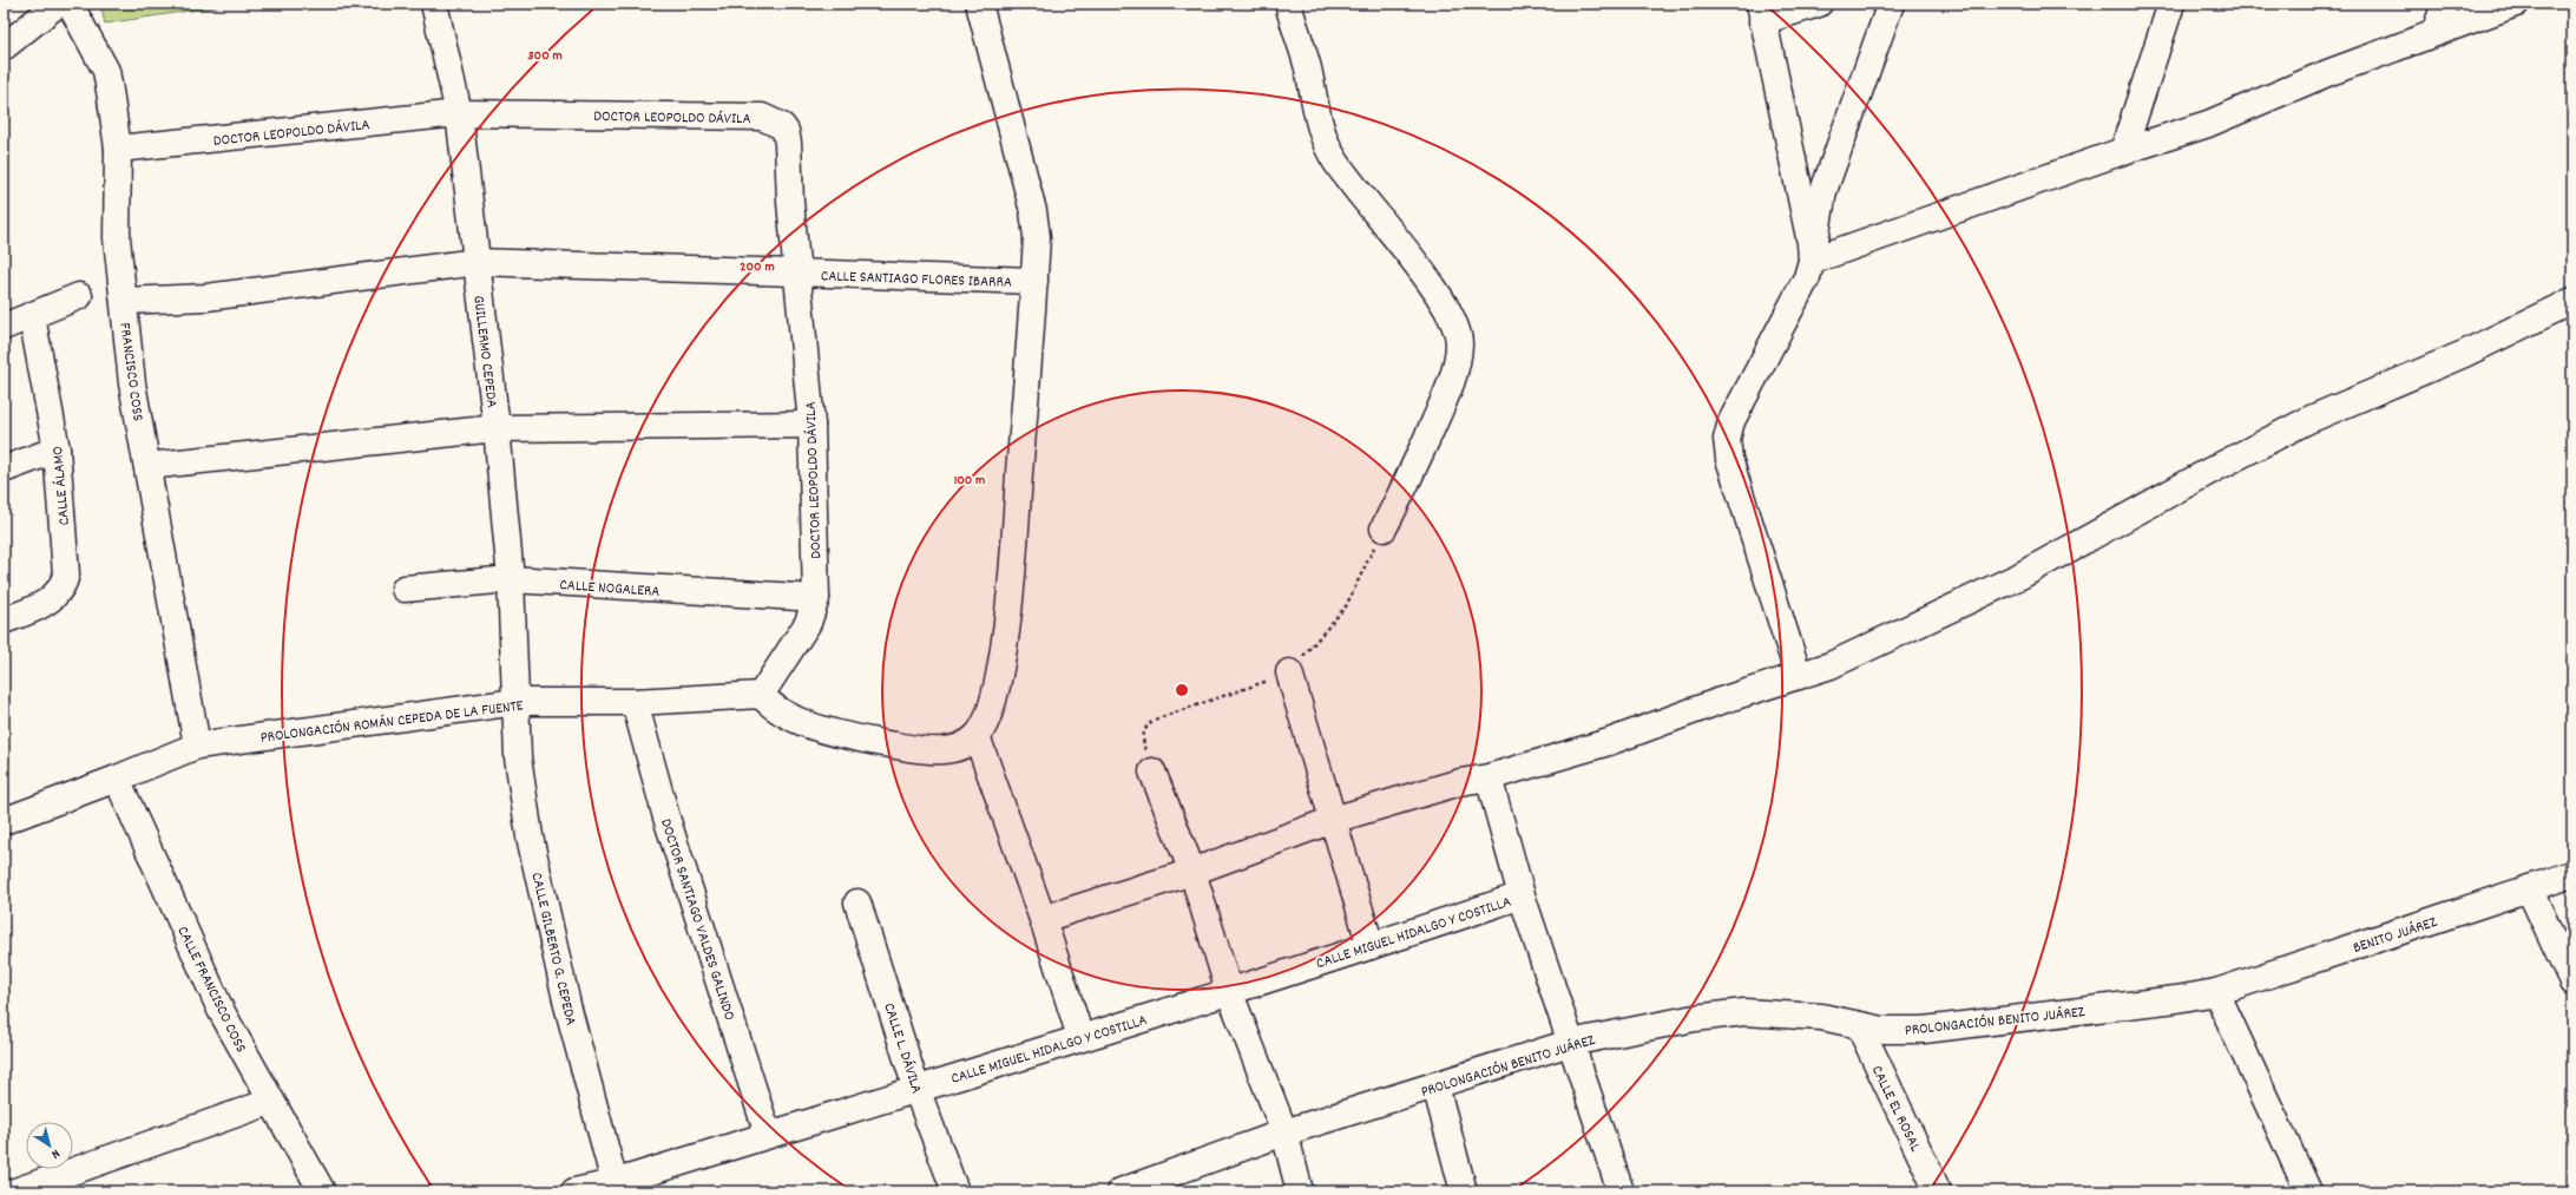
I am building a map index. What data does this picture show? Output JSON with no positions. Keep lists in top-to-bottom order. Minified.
{"streets":{"street":["DOCTOR LEOPOLDO DÁVILA","CALLE SANTIAGO FLORES IBARRA","GUILLERMO CEPEDA","FRANCISCO COSS","CALLE ÁLAMO","CALLE NOGALERA","PROLONGACIÓN ROMÁN CEPEDA DE LA FUENTE","DOCTOR SANTIAGO VALDES GALINDO","CALLE MIGUEL HIDALGO Y COSTILLA","BENITO JUÁREZ","CALLE GILBERTO G. CEPEDA","CALLE FRANCISCO COSS","PROLONGACIÓN BENITO JUÁREZ","CALLE L. DÁVILA","CALLE EL ROSAL"]},"crossings":[["DOCTOR LEOPOLDO DÁVILA","CALLE SANTIAGO FLORES IBARRA"],["DOCTOR LEOPOLDO DÁVILA","GUILLERMO CEPEDA"],["DOCTOR LEOPOLDO DÁVILA","FRANCISCO COSS"],["DOCTOR LEOPOLDO DÁVILA","CALLE NOGALERA"],["DOCTOR LEOPOLDO DÁVILA","PROLONGACIÓN ROMÁN CEPEDA DE LA FUENTE"],["CALLE SANTIAGO FLORES IBARRA","GUILLERMO CEPEDA"],["CALLE SANTIAGO FLORES IBARRA","FRANCISCO COSS"],["GUILLERMO CEPEDA","CALLE NOGALERA"],["GUILLERMO CEPEDA","PROLONGACIÓN ROMÁN CEPEDA DE LA FUENTE"],["GUILLERMO CEPEDA","CALLE GILBERTO G. CEPEDA"],["FRANCISCO COSS","PROLONGACIÓN ROMÁN CEPEDA DE LA FUENTE"],["PROLONGACIÓN ROMÁN CEPEDA DE LA FUENTE","DOCTOR SANTIAGO VALDES GALINDO"],["PROLONGACIÓN ROMÁN CEPEDA DE LA FUENTE","CALLE GILBERTO G. CEPEDA"],["PROLONGACIÓN ROMÁN CEPEDA DE LA FUENTE","CALLE FRANCISCO COSS"],["DOCTOR SANTIAGO VALDES GALINDO","CALLE MIGUEL HIDALGO Y COSTILLA"],["CALLE MIGUEL HIDALGO Y COSTILLA","CALLE GILBERTO G. CEPEDA"],["CALLE MIGUEL HIDALGO Y COSTILLA","CALLE L. DÁVILA"],["BENITO JUÁREZ","PROLONGACIÓN BENITO JUÁREZ"],["PROLONGACIÓN BENITO JUÁREZ","CALLE EL ROSAL"]],"north":"bottom right","rings":["300 m","200 m","100 m"]}
